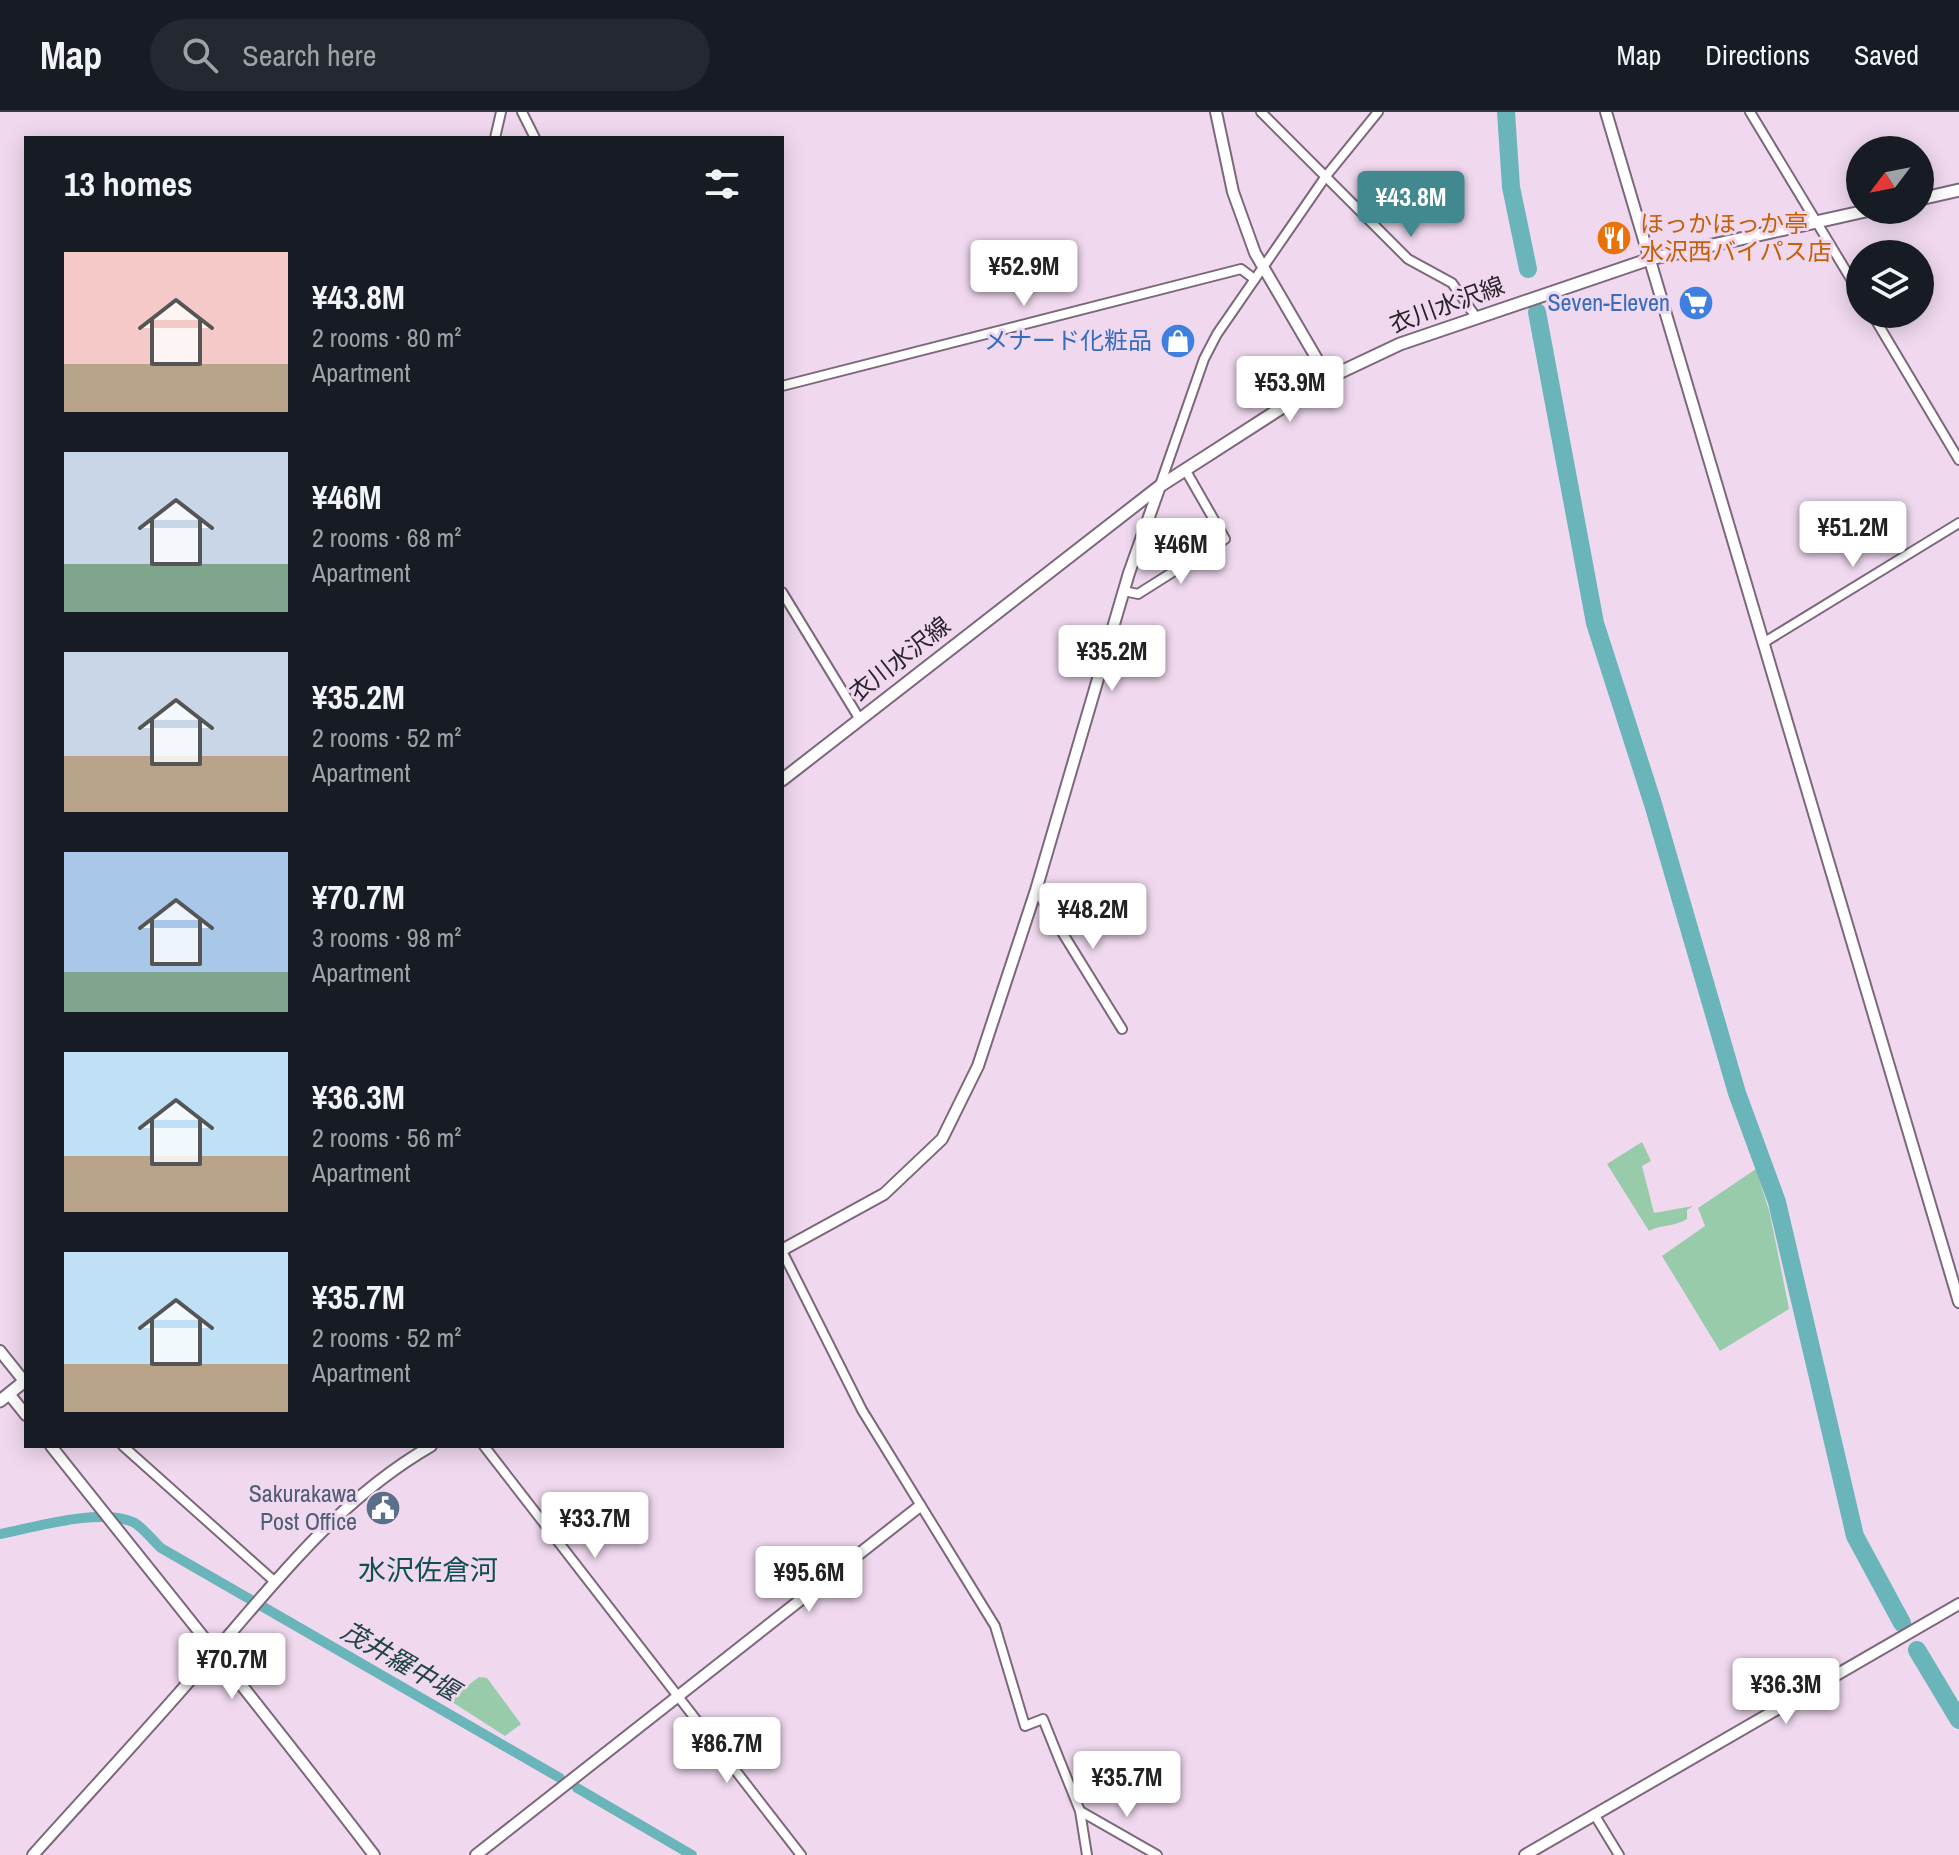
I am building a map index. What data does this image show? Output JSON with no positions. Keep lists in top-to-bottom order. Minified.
{"streets":{"main road":["衣川水沢線"]},"districts":["水沢佐倉河"],"water":["茂井羅中堰"],"places":{"restaurant":["ほっかほっか亭 水沢西バイパス店"],"supermarket":["Seven-Eleven"],"shop":["メナード化粧品"],"public building":["Sakurakawa Post Office"]},"north":"bottom left","page":{"header":"Map","search":"Search here","nav":["Map","Directions","Saved"],"heading":"13 homes","price":["¥43.8M","¥52.9M","¥53.9M","¥51.2M","¥46M","¥35.2M","¥48.2M","¥33.7M","¥95.6M","¥70.7M","¥36.3M","¥86.7M","¥35.7M"],"list":[{"name":"¥43.8M","note":"2 rooms · 80 m² · Apartment"},{"name":"¥46M","note":"2 rooms · 68 m² · Apartment"},{"name":"¥35.2M","note":"2 rooms · 52 m² · Apartment"},{"name":"¥70.7M","note":"3 rooms · 98 m² · Apartment"},{"name":"¥36.3M","note":"2 rooms · 56 m² · Apartment"},{"name":"¥35.7M","note":"2 rooms · 52 m² · Apartment"}]}}
